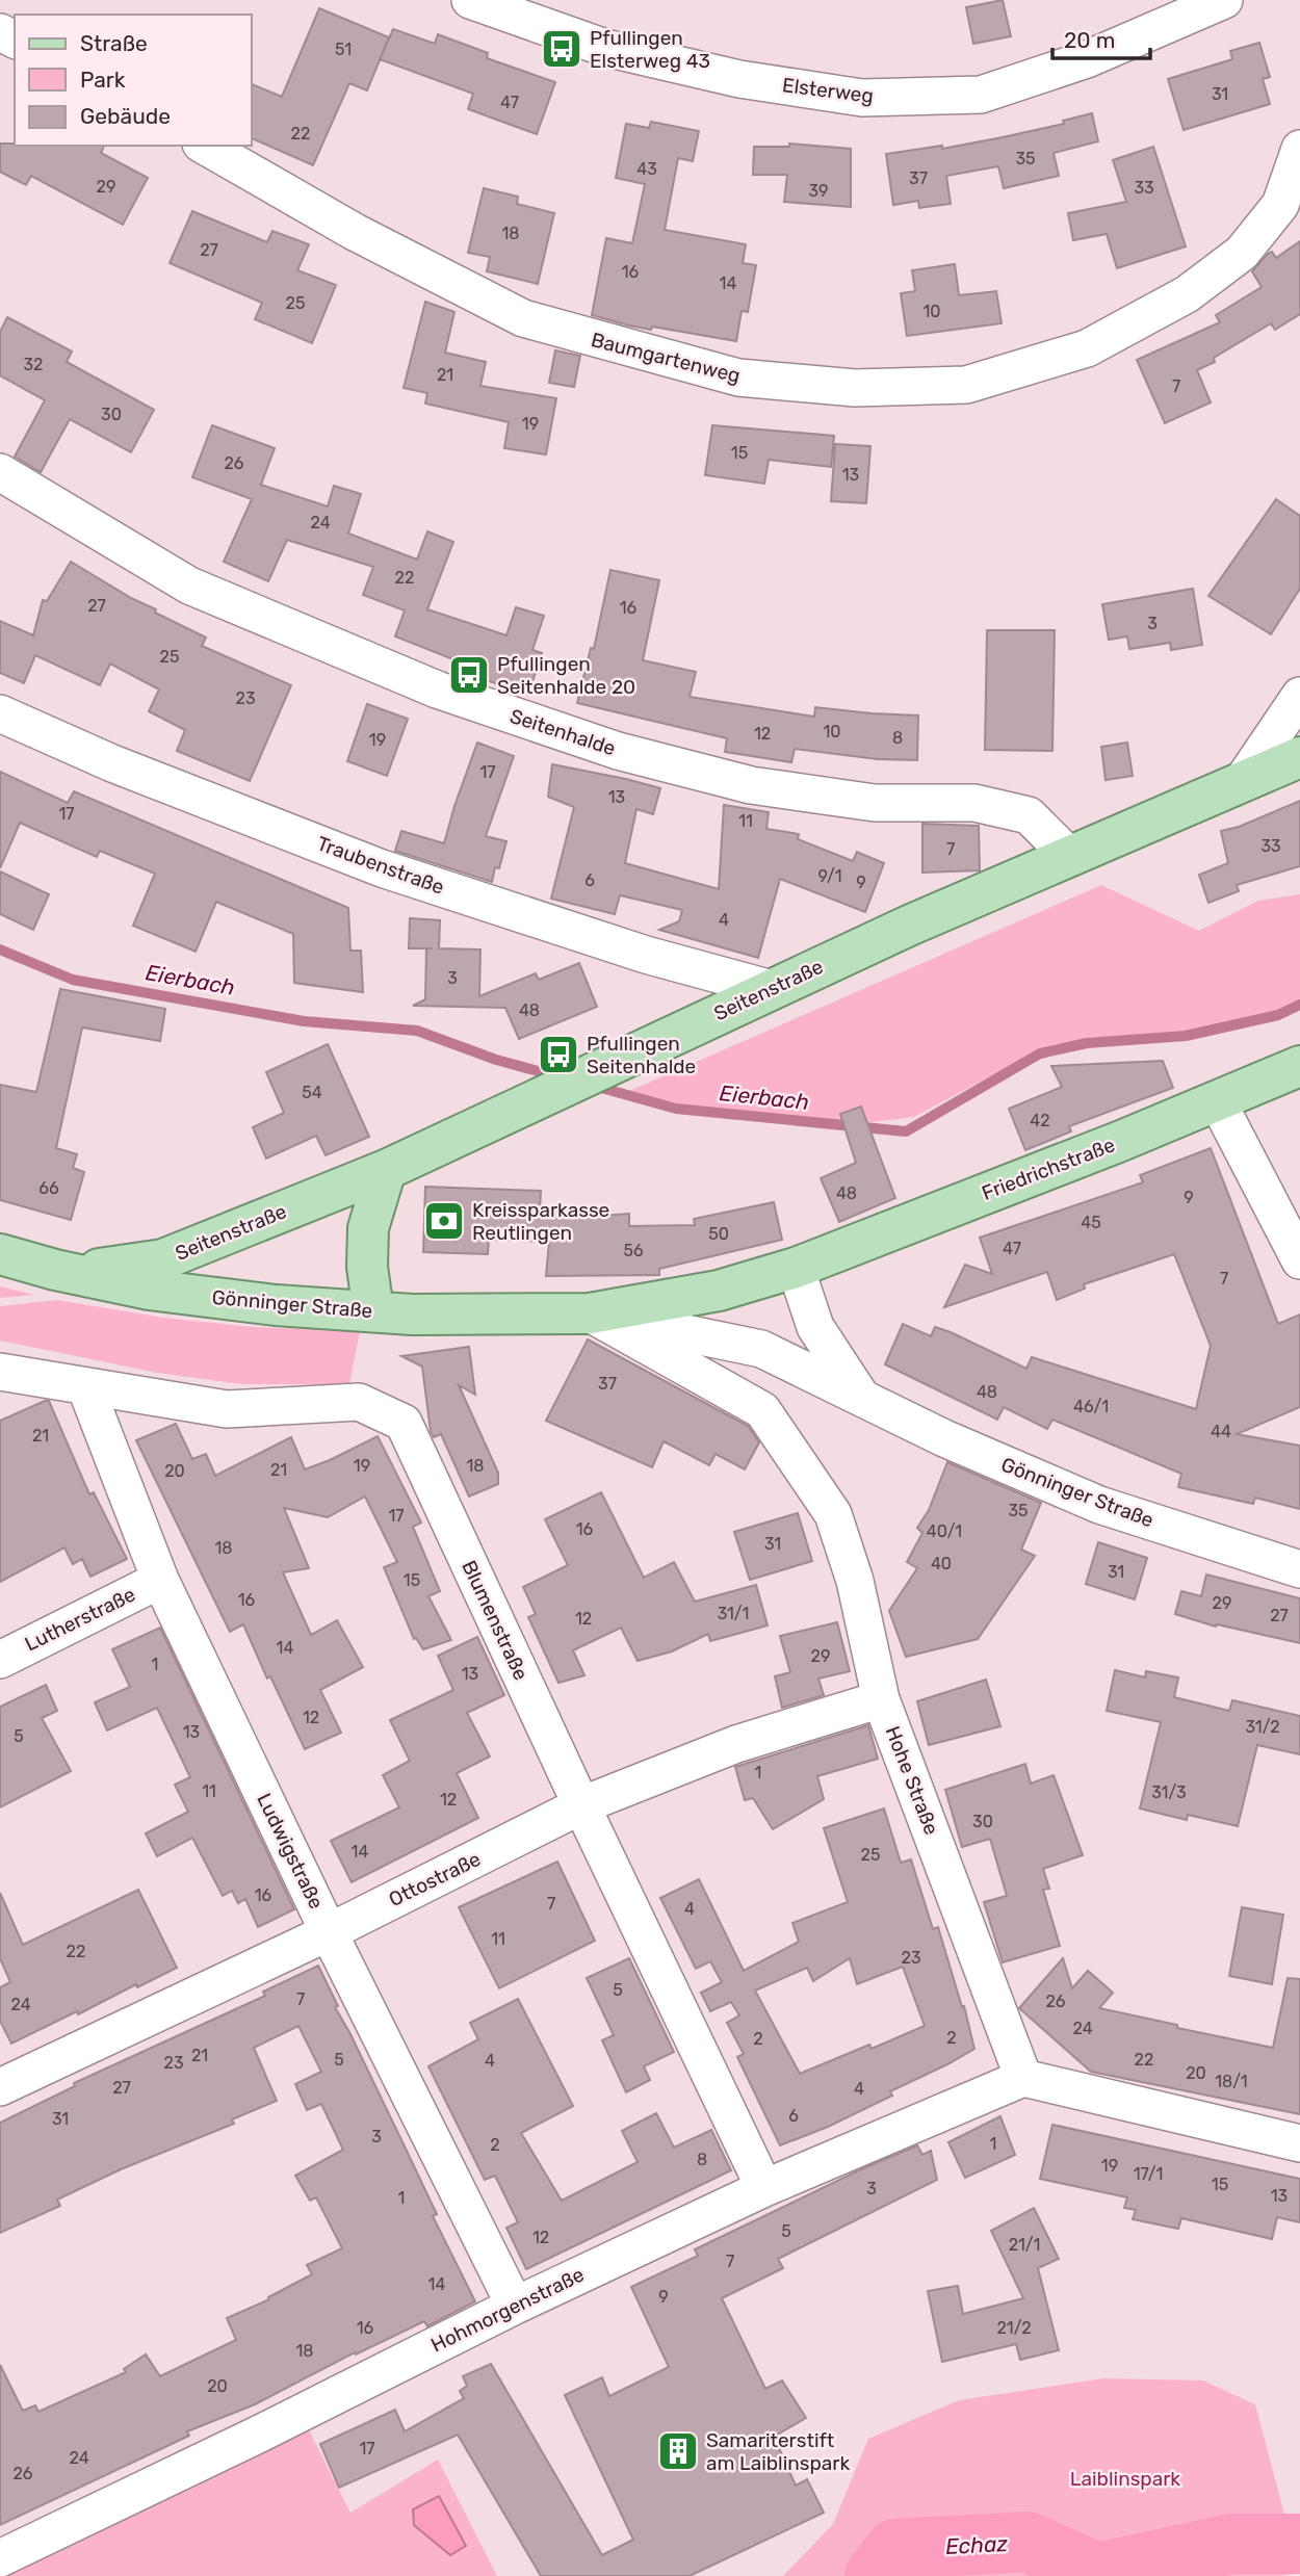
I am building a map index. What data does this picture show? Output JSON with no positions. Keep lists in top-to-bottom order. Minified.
{"streets":{"main road":["Seitenstraße","Friedrichstraße","Gönninger Straße"],"street":["Elsterweg","Baumgartenweg","Seitenhalde","Traubenstraße","Lutherstraße","Blumenstraße","Hohe Straße","Ludwigstraße","Ottostraße","Hohmorgenstraße"]},"crossings":[["Seitenhalde","Seitenstraße"],["Traubenstraße","Seitenstraße"],["Seitenstraße","Gönninger Straße"],["Friedrichstraße","Gönninger Straße"],["Gönninger Straße","Hohe Straße"],["Lutherstraße","Ludwigstraße"],["Blumenstraße","Ludwigstraße"],["Blumenstraße","Ottostraße"],["Blumenstraße","Hohmorgenstraße"],["Hohe Straße","Ottostraße"],["Hohe Straße","Hohmorgenstraße"],["Ludwigstraße","Ottostraße"],["Ludwigstraße","Hohmorgenstraße"]],"water":["Eierbach","Echaz"],"parks":["Laiblinspark"],"places":{"bus stop":["Pfullingen Elsterweg 43","Pfullingen Seitenhalde 20","Pfullingen Seitenhalde"],"bank":["Kreissparkasse Reutlingen"],"building":["Samariterstift am Laiblinspark"]},"house_numbers":["51","31","47","22","35","43","37","29","33","39","18","27","16","14","25","10","32","21","7","30","19","15","26","13","24","22","27","16","3","25","23","10","12","8","19","17","13","17","11","33","7","9/1","6","9","4","3","48","54","42","66","48","9","45","50","47","56","7","37","48","46/1","44","21","19","18","21","20","35","17","16","40/1","31","18","40","31","15","16","29","31/1","27","12","14","29","1","13","12","31/2","13","5","1","11","31/3","12","30","14","25","16","7","4","11","22","23","5","7","26","24","24","2","2","21","5","22","4","23","20","18/1","27","4","6","31","3","1","2","8","19","17/1","15","3","13","1","5","12","21/1","7","14","9","16","21/2","18","20","17","24","26"],"legend":["Straße","Park","Gebäude"],"scale_bar":"20 m"}
